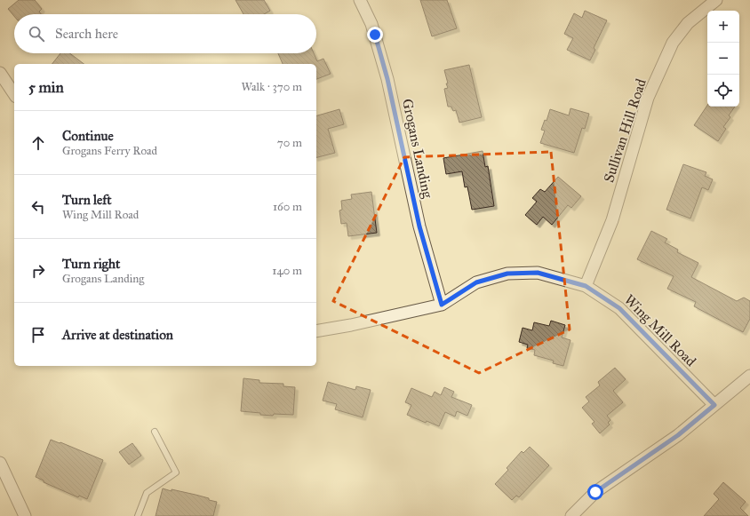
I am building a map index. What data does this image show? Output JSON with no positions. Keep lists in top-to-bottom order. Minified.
{"streets":{"street":["Sullivan Hill Road","Grogans Landing","Wing Mill Road"]},"crossings":[["Sullivan Hill Road","Wing Mill Road"],["Grogans Landing","Wing Mill Road"]],"page":{"map_buttons":["+","−"],"search":"Search here","heading":["5 min","Walk · 370 m"],"list":[["Continue","Grogans Ferry Road","70 m"],["Turn left","Wing Mill Road","160 m"],["Turn right","Grogans Landing","140 m"],"Arrive at destination"]}}
